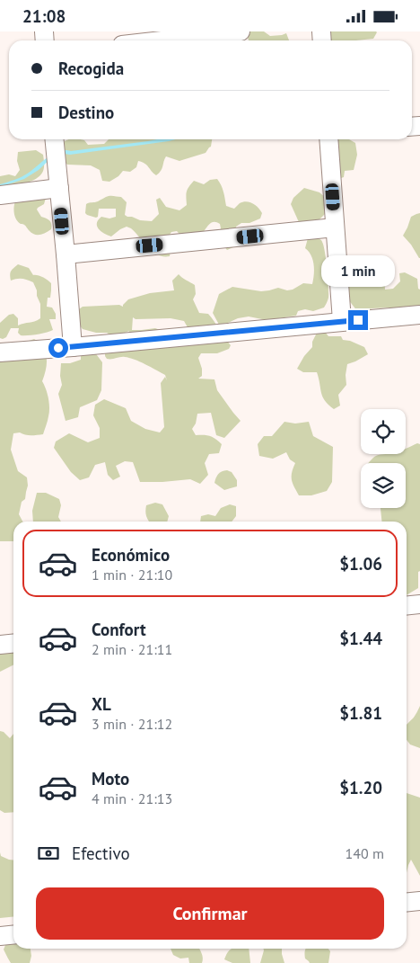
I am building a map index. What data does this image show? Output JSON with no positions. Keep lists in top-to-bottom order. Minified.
{"page":{"status":"21:08","banner":["Recogida","Destino"],"bubble":"1 min","list":[{"name":"Económico","note":"1 min · 21:10","value":"$1.06"},{"name":"Confort","note":"2 min · 21:11","value":"$1.44"},{"name":"XL","note":"3 min · 21:12","value":"$1.81"},{"name":"Moto","note":"4 min · 21:13","value":"$1.20"}],"pay":["Efectivo","140 m"],"buttons":"Confirmar"}}
